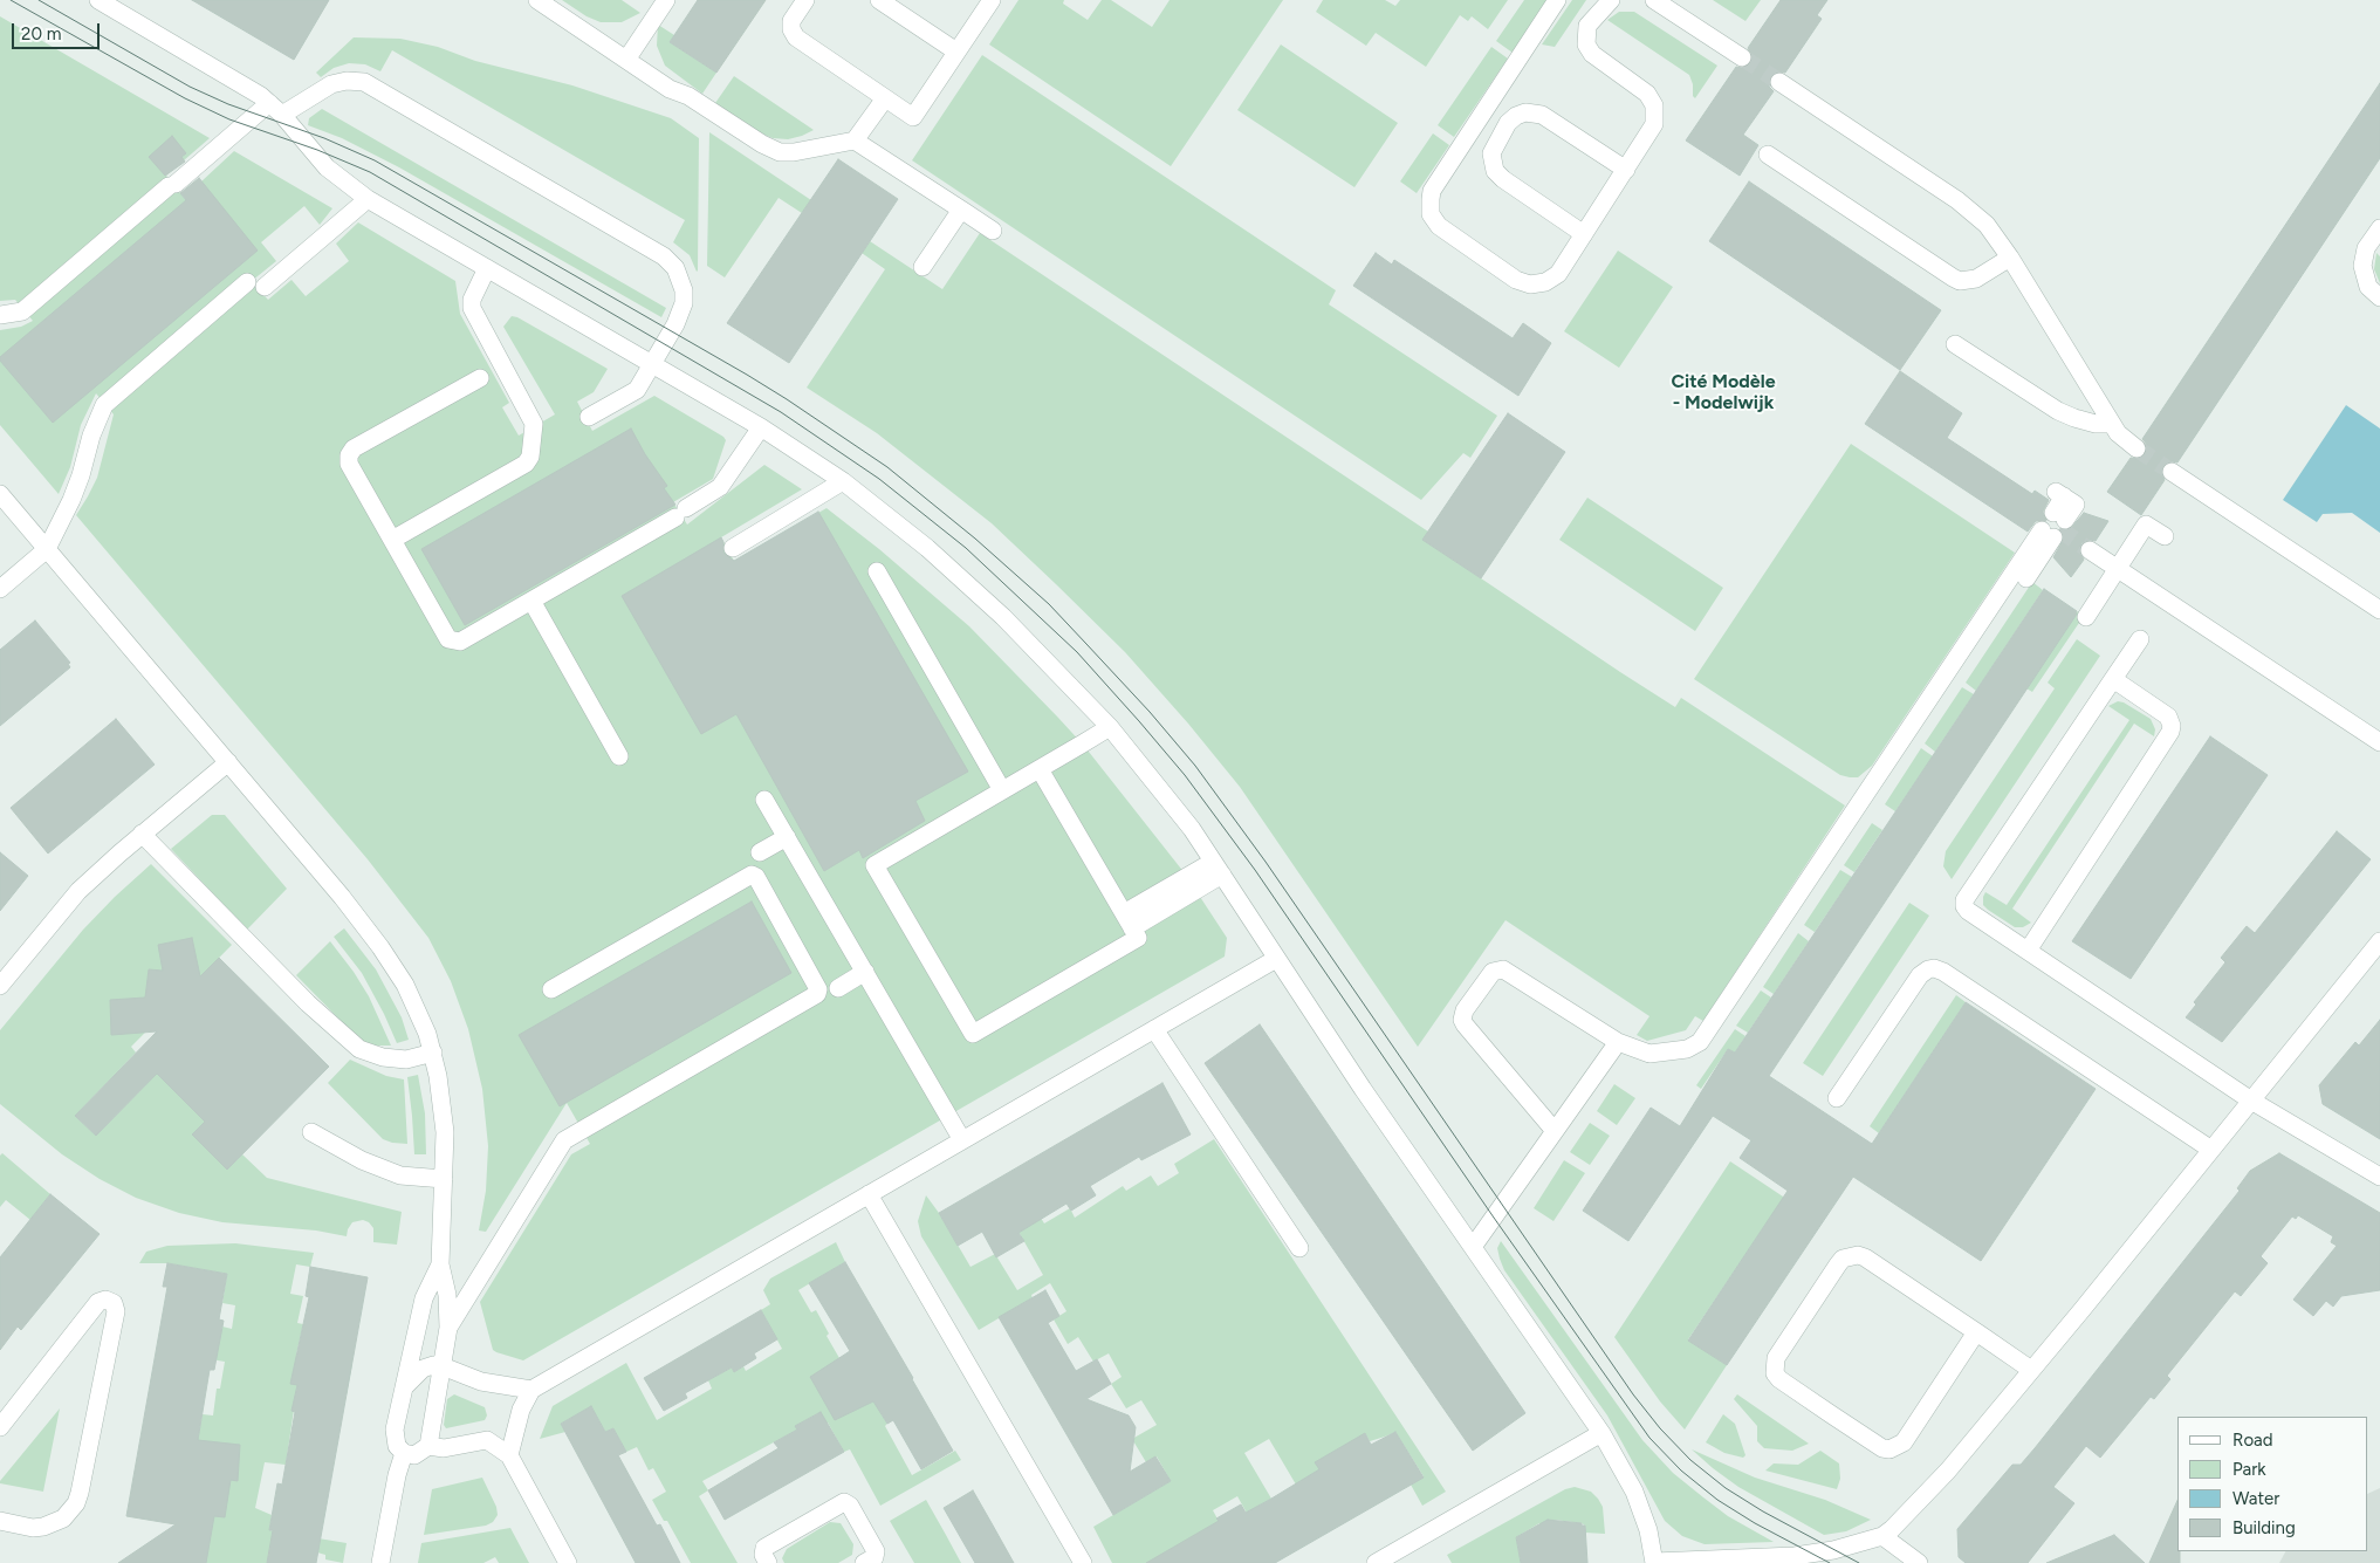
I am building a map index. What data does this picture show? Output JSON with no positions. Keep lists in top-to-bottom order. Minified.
{"districts":["Cité Modèle - Modelwijk"],"legend":["Road","Park","Water","Building"],"scale_bar":"20 m"}
